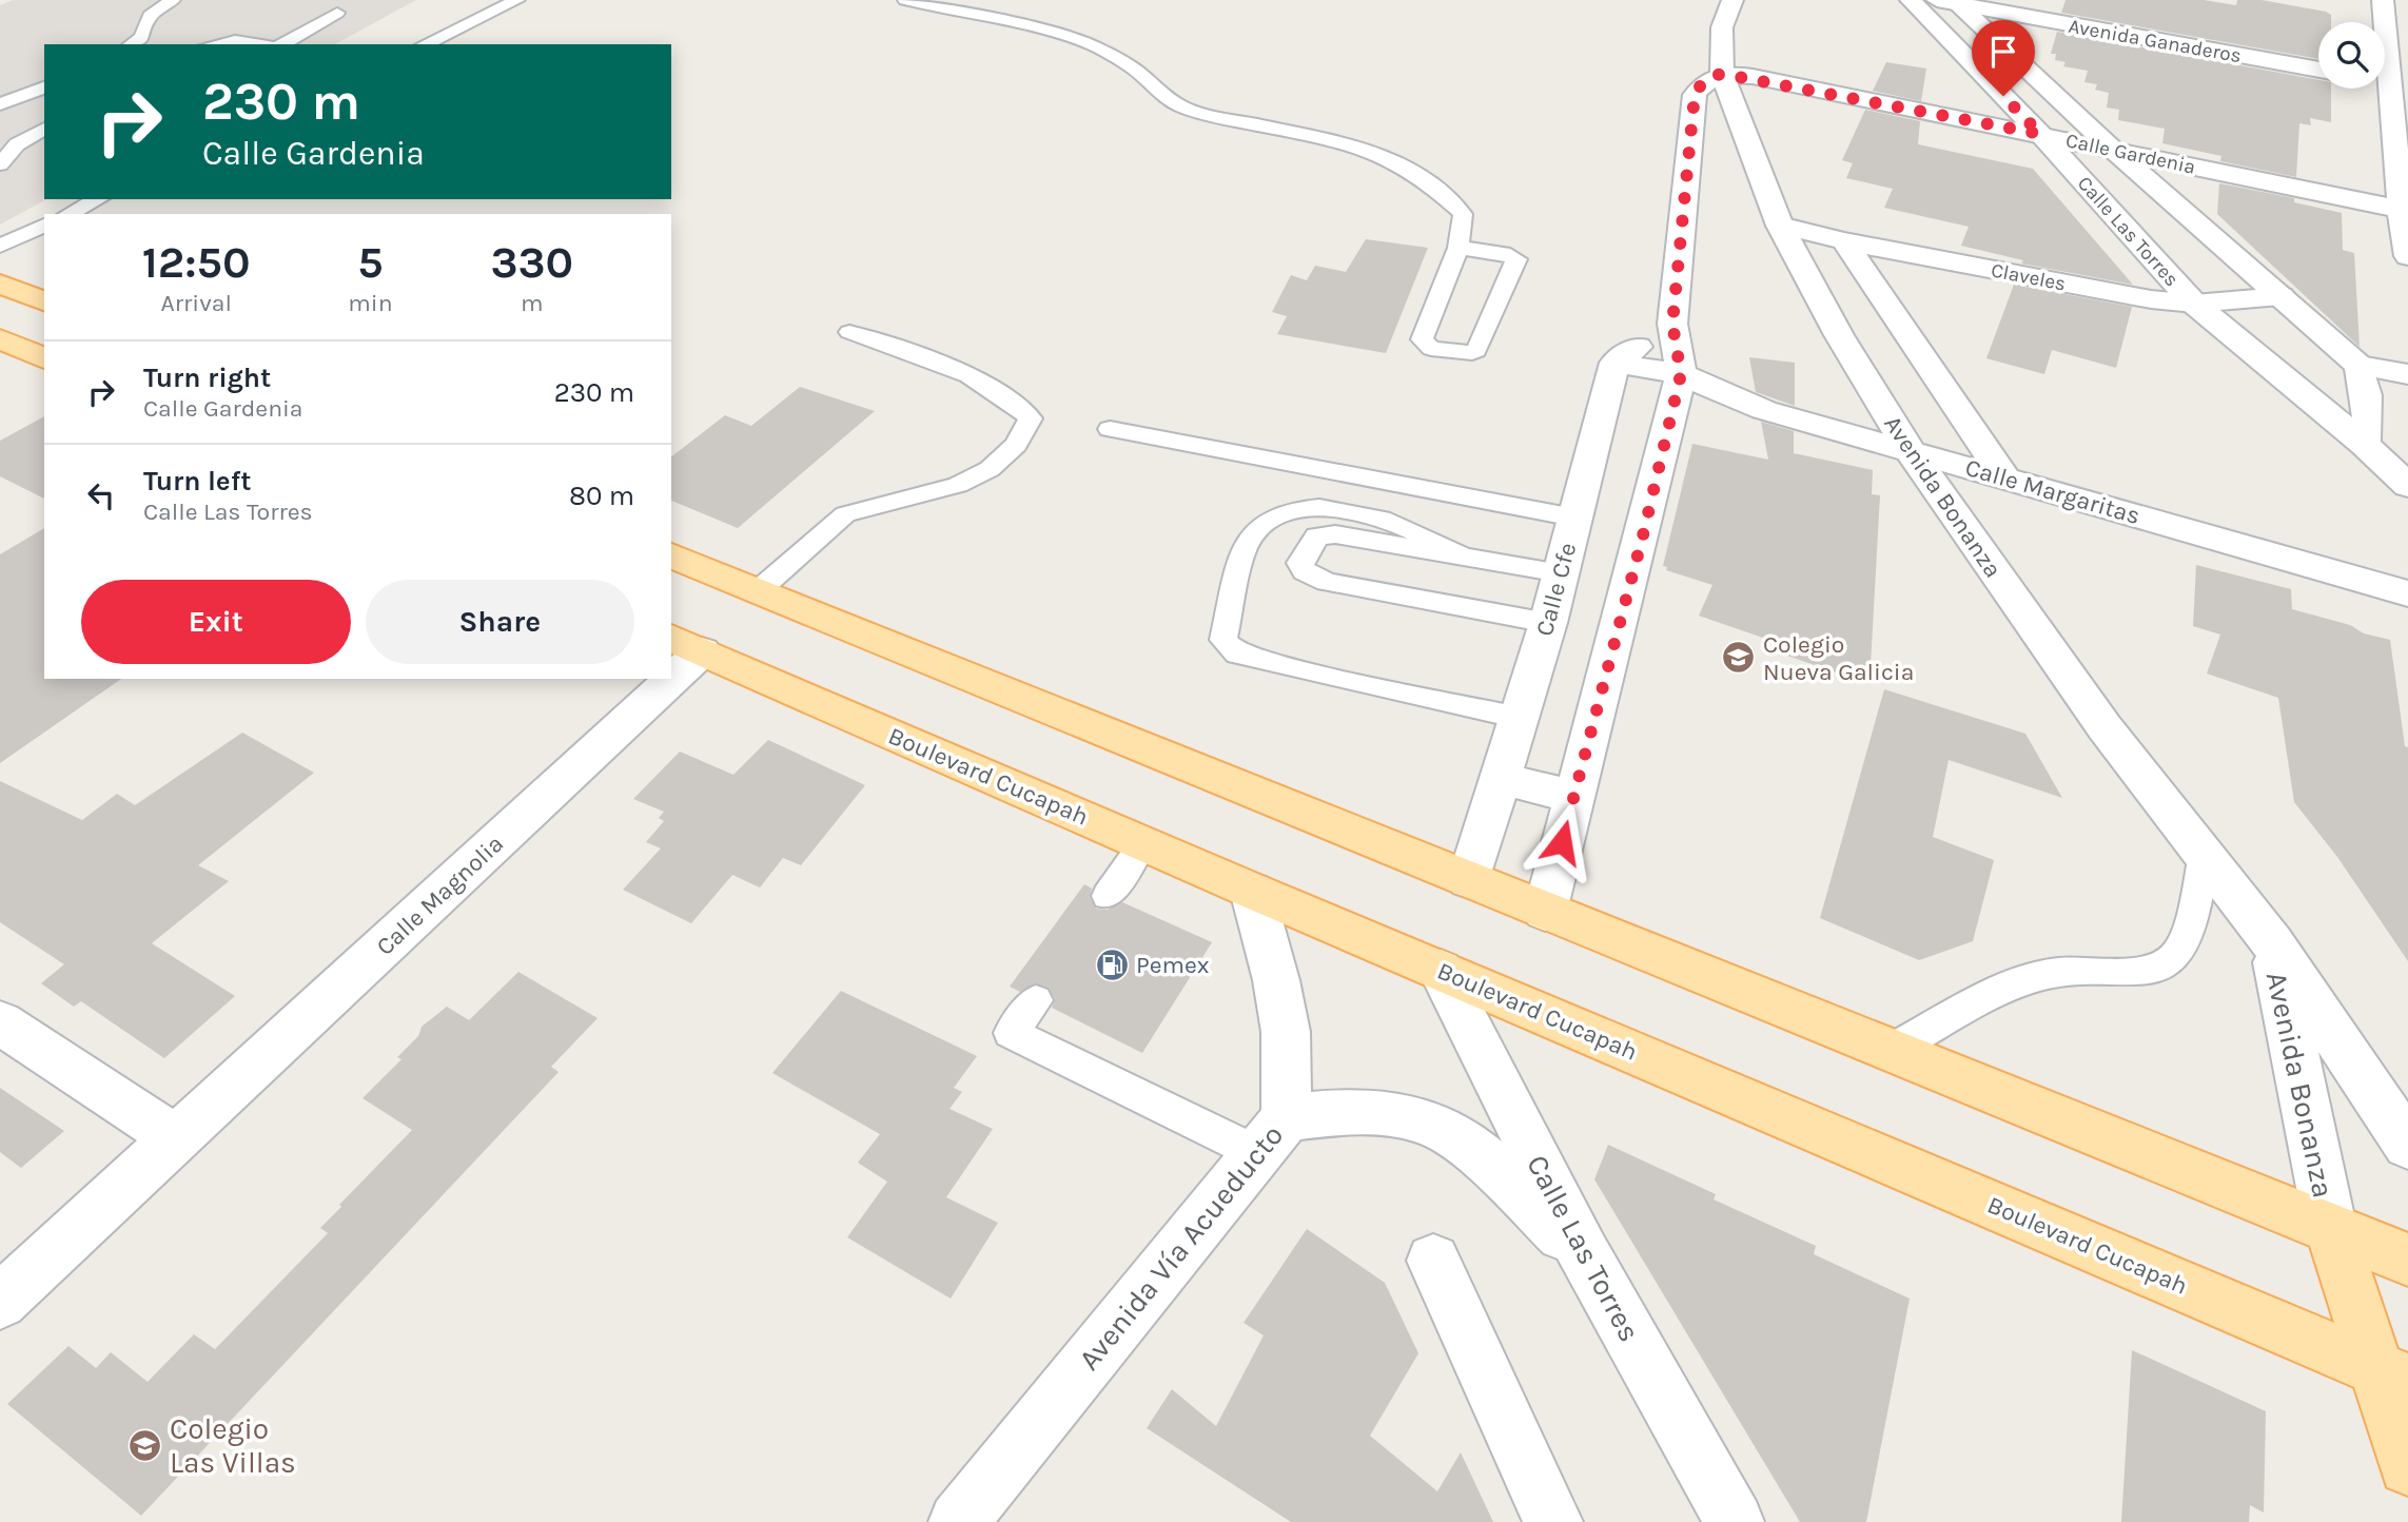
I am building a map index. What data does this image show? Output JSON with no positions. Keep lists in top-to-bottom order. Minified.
{"streets":{"main road":["Boulevard Cucapah"],"street":["Avenida Ganaderos","Calle Gardenia","Calle Las Torres","Claveles","Calle Margaritas","Avenida Bonanza","Calle Cfe","Calle Magnolia","Avenida Vía Acueducto"]},"crossings":[["Avenida Ganaderos","Calle Las Torres"],["Calle Gardenia","Calle Las Torres"],["Calle Gardenia","Avenida Bonanza"],["Calle Las Torres","Claveles"],["Calle Las Torres","Boulevard Cucapah"],["Claveles","Avenida Bonanza"],["Calle Margaritas","Avenida Bonanza"],["Calle Margaritas","Calle Cfe"],["Boulevard Cucapah","Calle Magnolia"],["Boulevard Cucapah","Avenida Vía Acueducto"]],"places":{"school or university":["Colegio Nueva Galicia","Colegio Las Villas"],"fuel station":["Pemex"]},"page":{"turn":["230 m","Calle Gardenia"],"eta":["12:50","Arrival","5","min","330","m"],"list":[{"name":"Turn right","note":"Calle Gardenia","value":"230 m"},{"name":"Turn left","note":"Calle Las Torres","value":"80 m"}],"buttons":["Exit","Share"]}}
